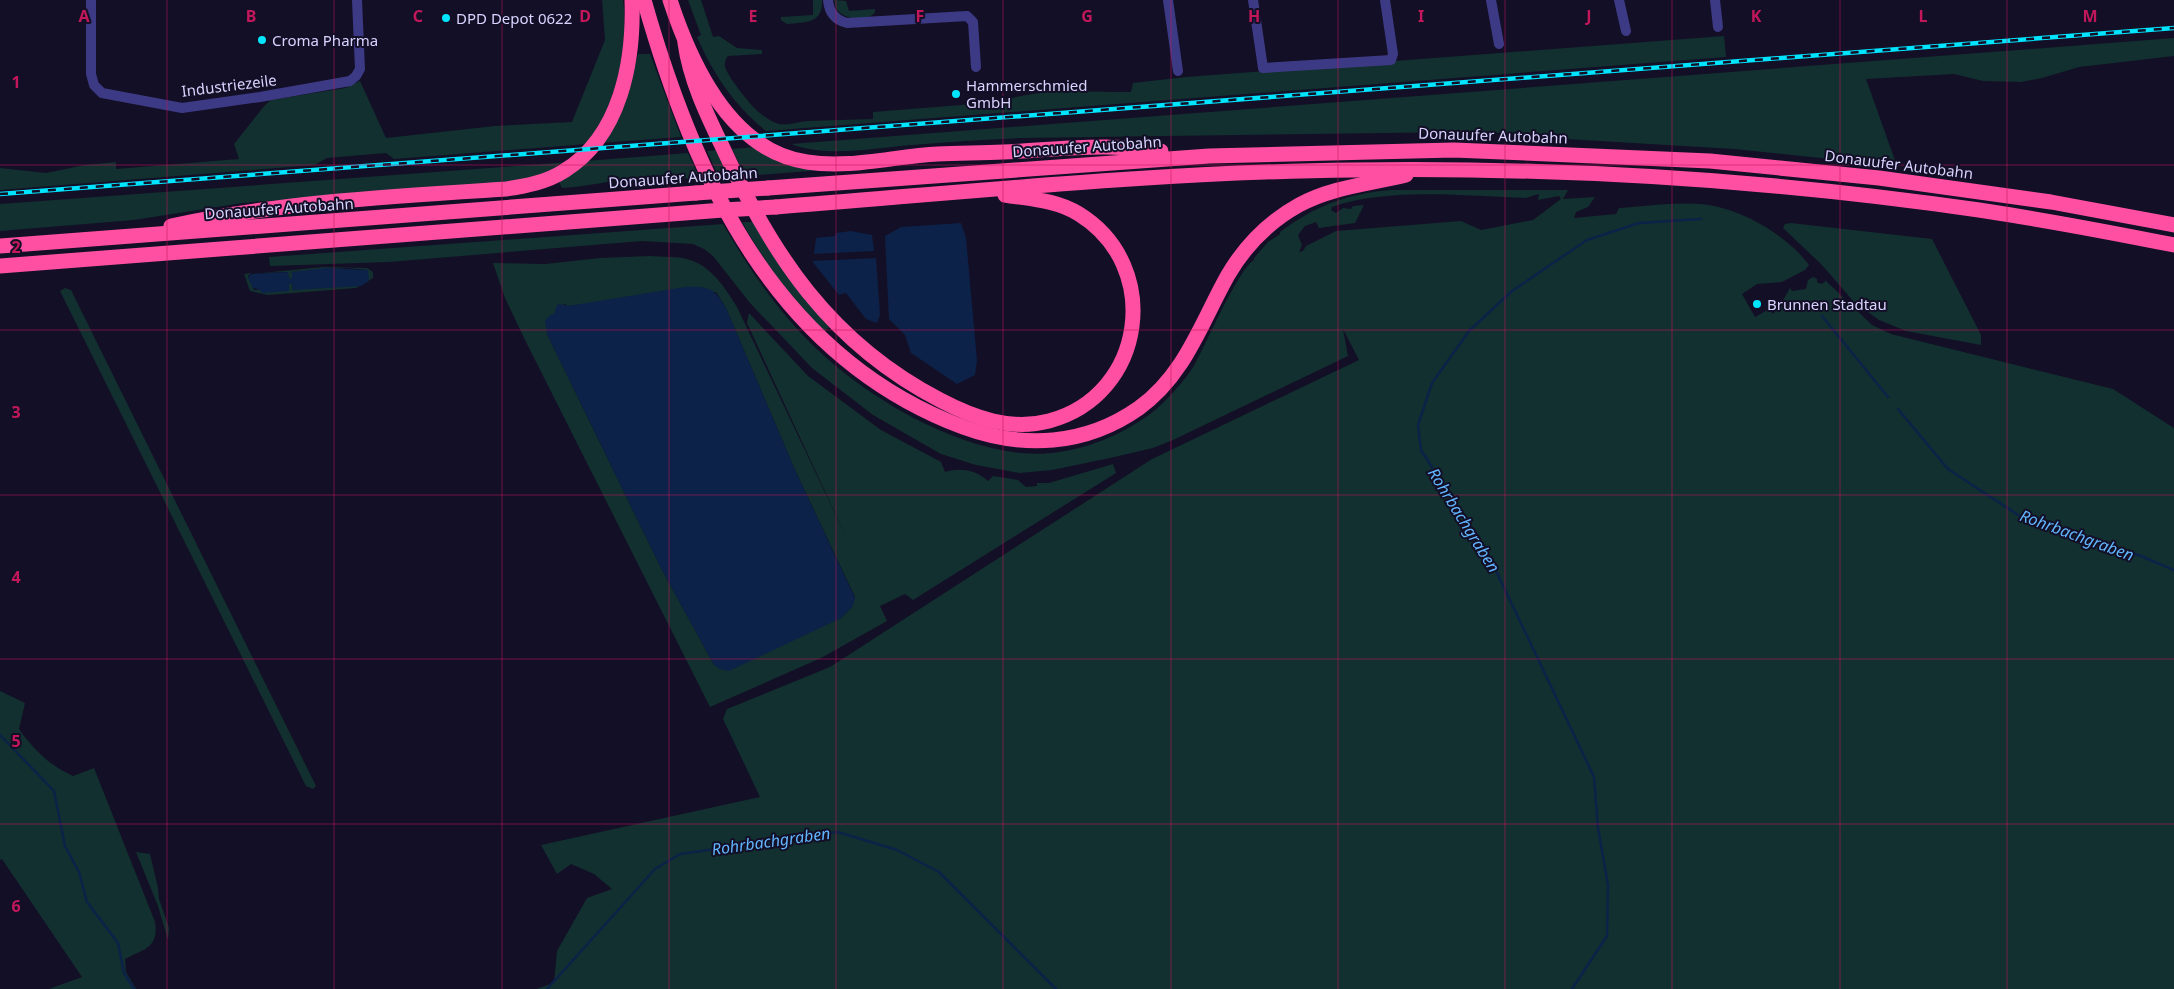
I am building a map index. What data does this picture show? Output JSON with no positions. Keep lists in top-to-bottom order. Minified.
{"streets":{"highway":["Donauufer Autobahn"],"street":["Industriezeile"]},"water":["Rohrbachgraben"],"places":["DPD Depot 0622","Croma Pharma","Hammerschmied GmbH","Brunnen Stadtau"],"grid":{"columns":["A","B","C","D","E","F","G","H","I","J","K","L","M"],"rows":["1","2","3","4","5","6"]}}
